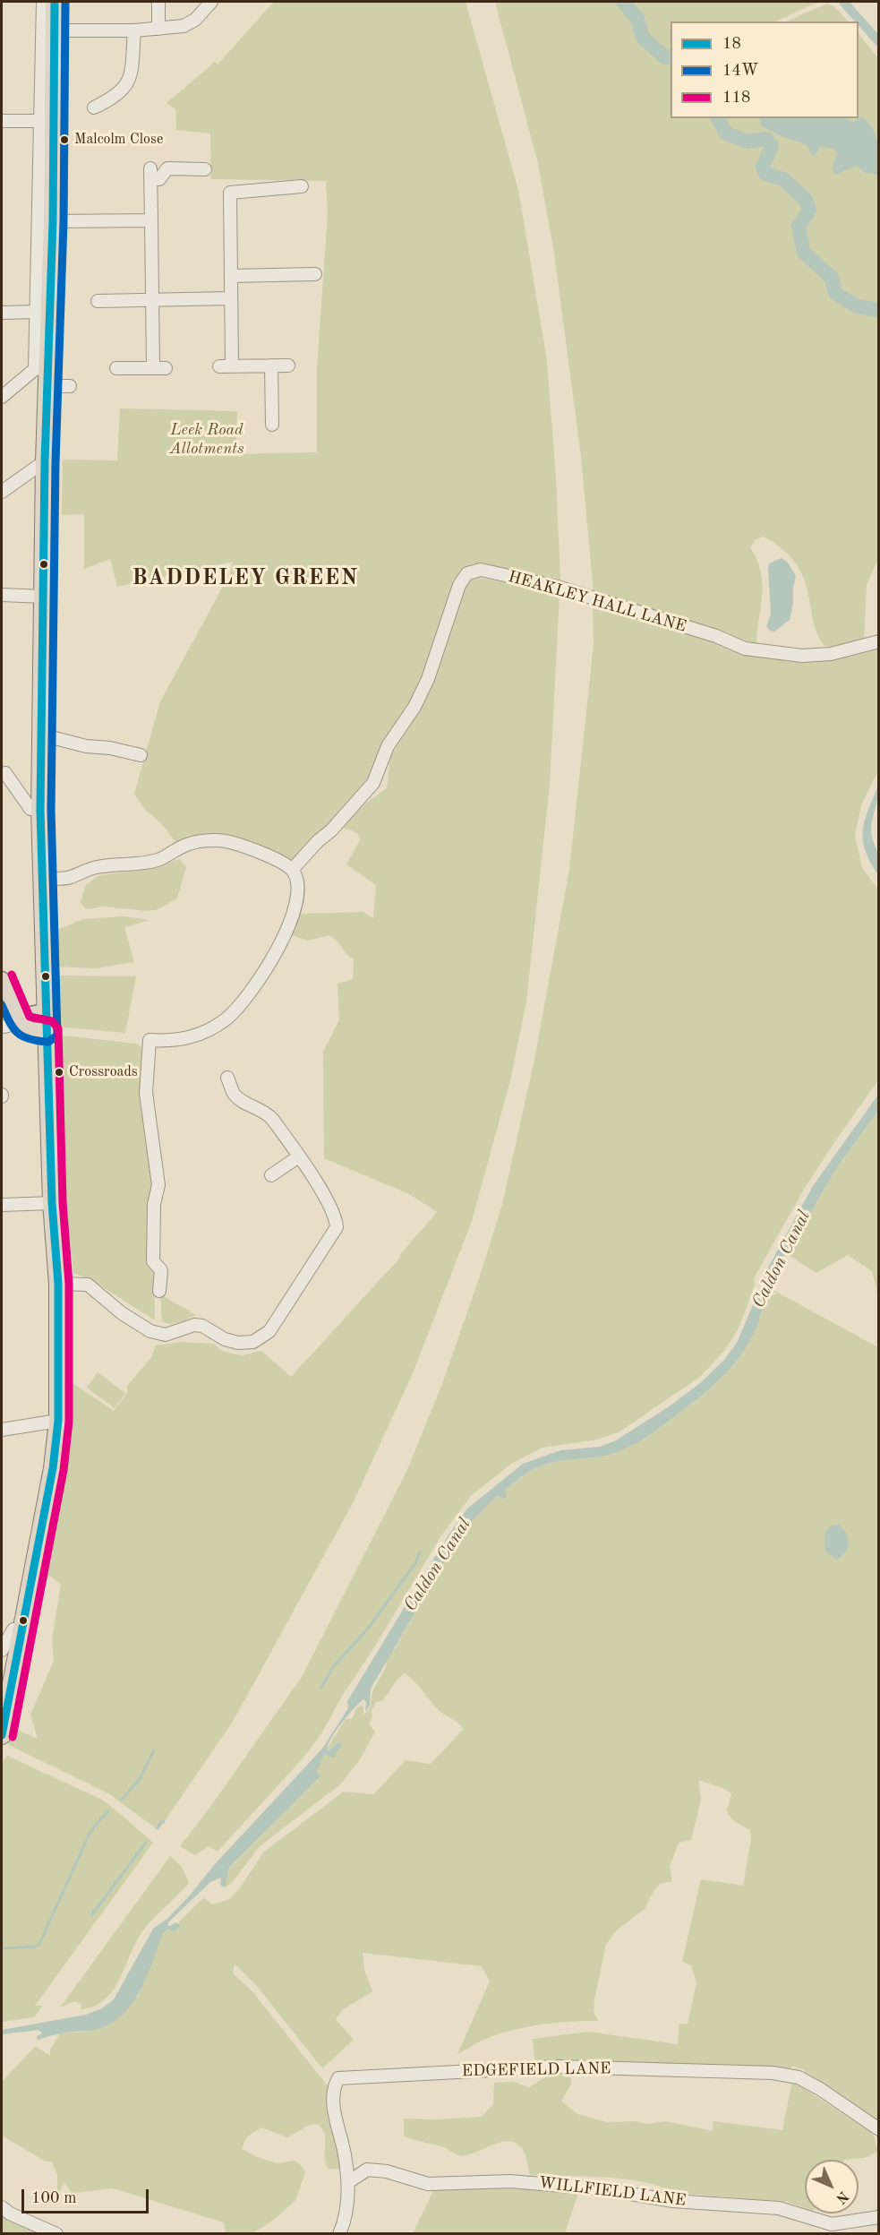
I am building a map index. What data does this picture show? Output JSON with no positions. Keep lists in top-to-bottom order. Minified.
{"streets":{"street":["HEAKLEY HALL LANE","EDGEFIELD LANE","WILLFIELD LANE"]},"crossings":[["EDGEFIELD LANE","WILLFIELD LANE"]],"districts":["BADDELEY GREEN"],"water":["Caldon Canal"],"parks":["Leek Road Allotments"],"places":["Malcolm Close","Crossroads"],"lines":["transit line 18","transit line 14W","transit line 118"],"legend":["18","14W","118"],"scale_bar":"100 m","north":"bottom right"}
